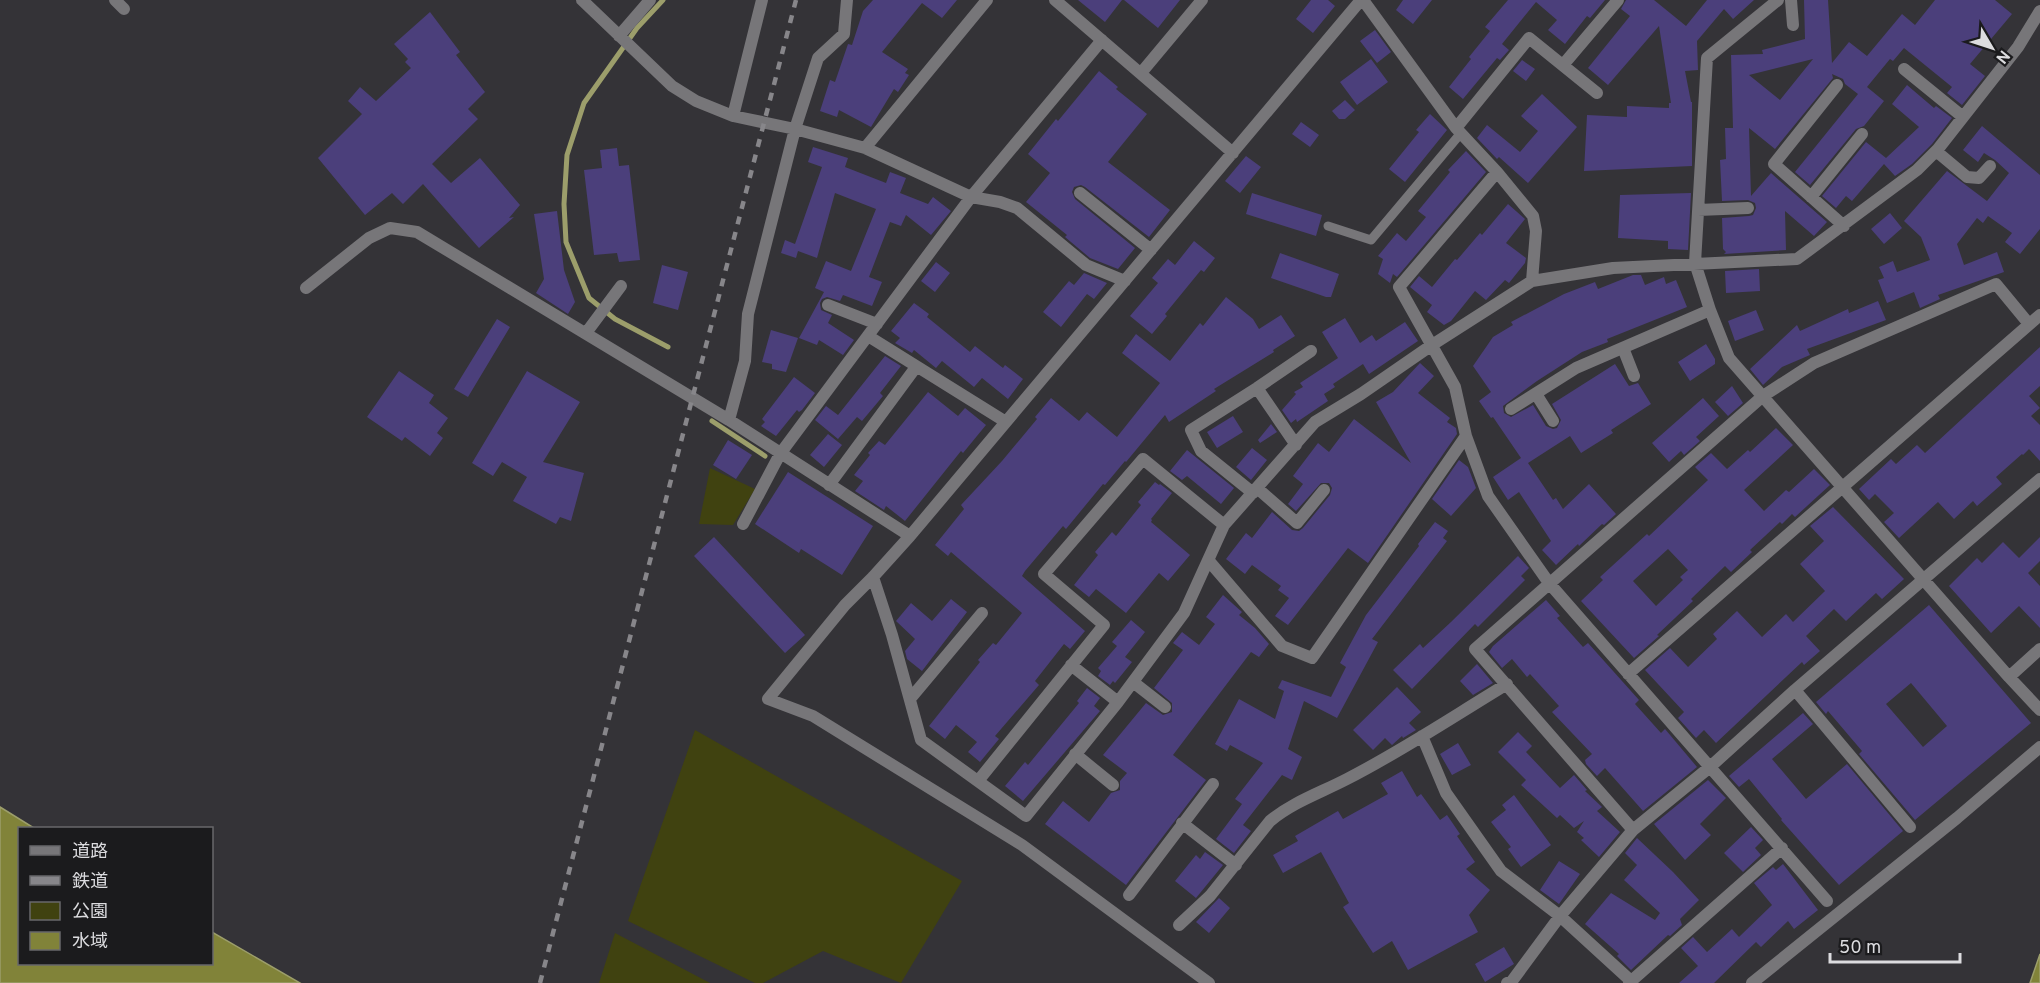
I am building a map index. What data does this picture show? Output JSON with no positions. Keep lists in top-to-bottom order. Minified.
{"legend":["道路","鉄道","公園","水域"],"scale_bar":"50 m","north":"bottom right"}
